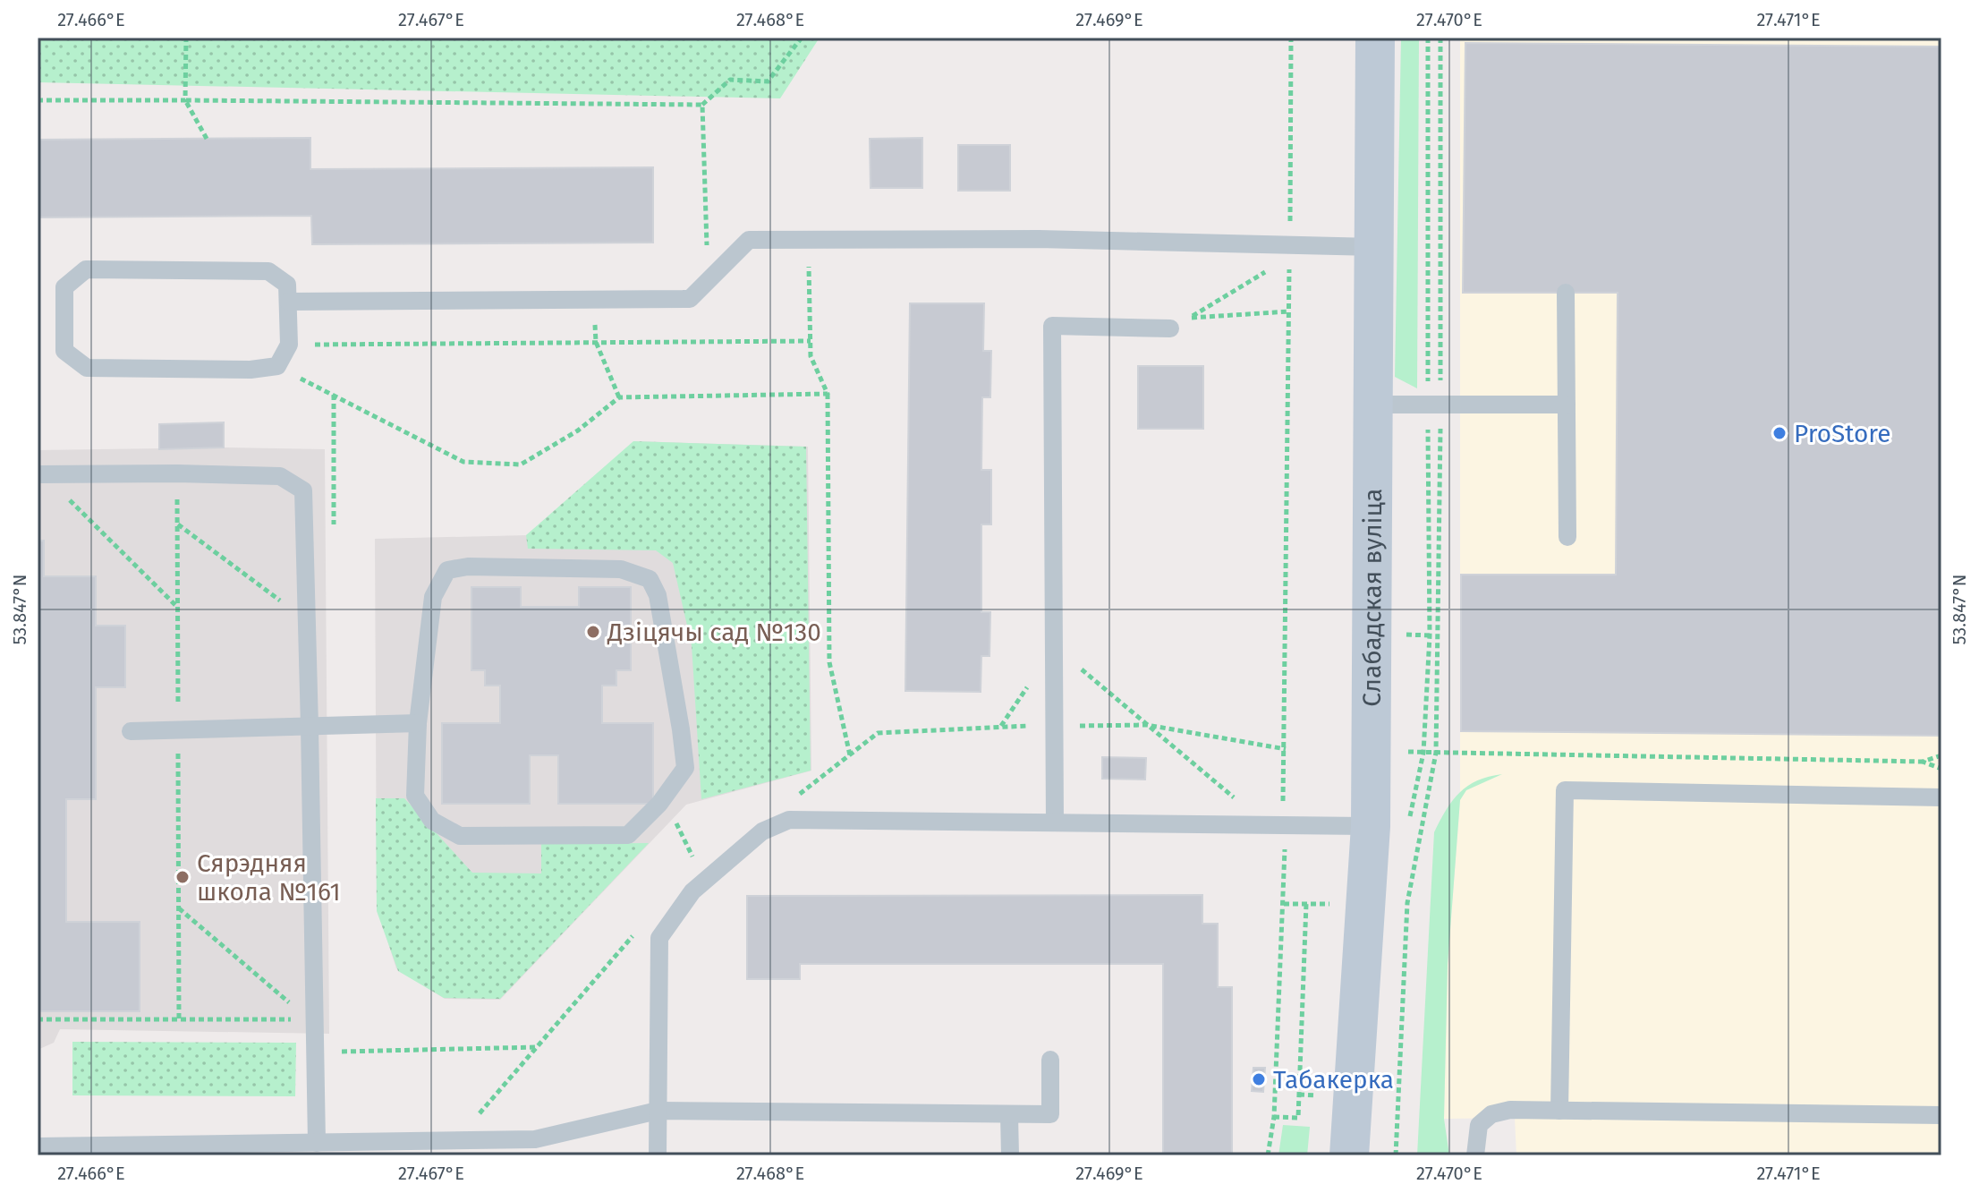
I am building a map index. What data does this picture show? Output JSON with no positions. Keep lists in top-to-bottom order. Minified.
{"streets":{"main road":["Слабадская вуліца"]},"places":["ProStore","Дзіцячы сад №130","Сярэдняя школа №161","Табакерка"],"coordinates":["27.466°E","27.467°E","27.468°E","27.469°E","27.470°E","27.471°E","53.847°N"]}
